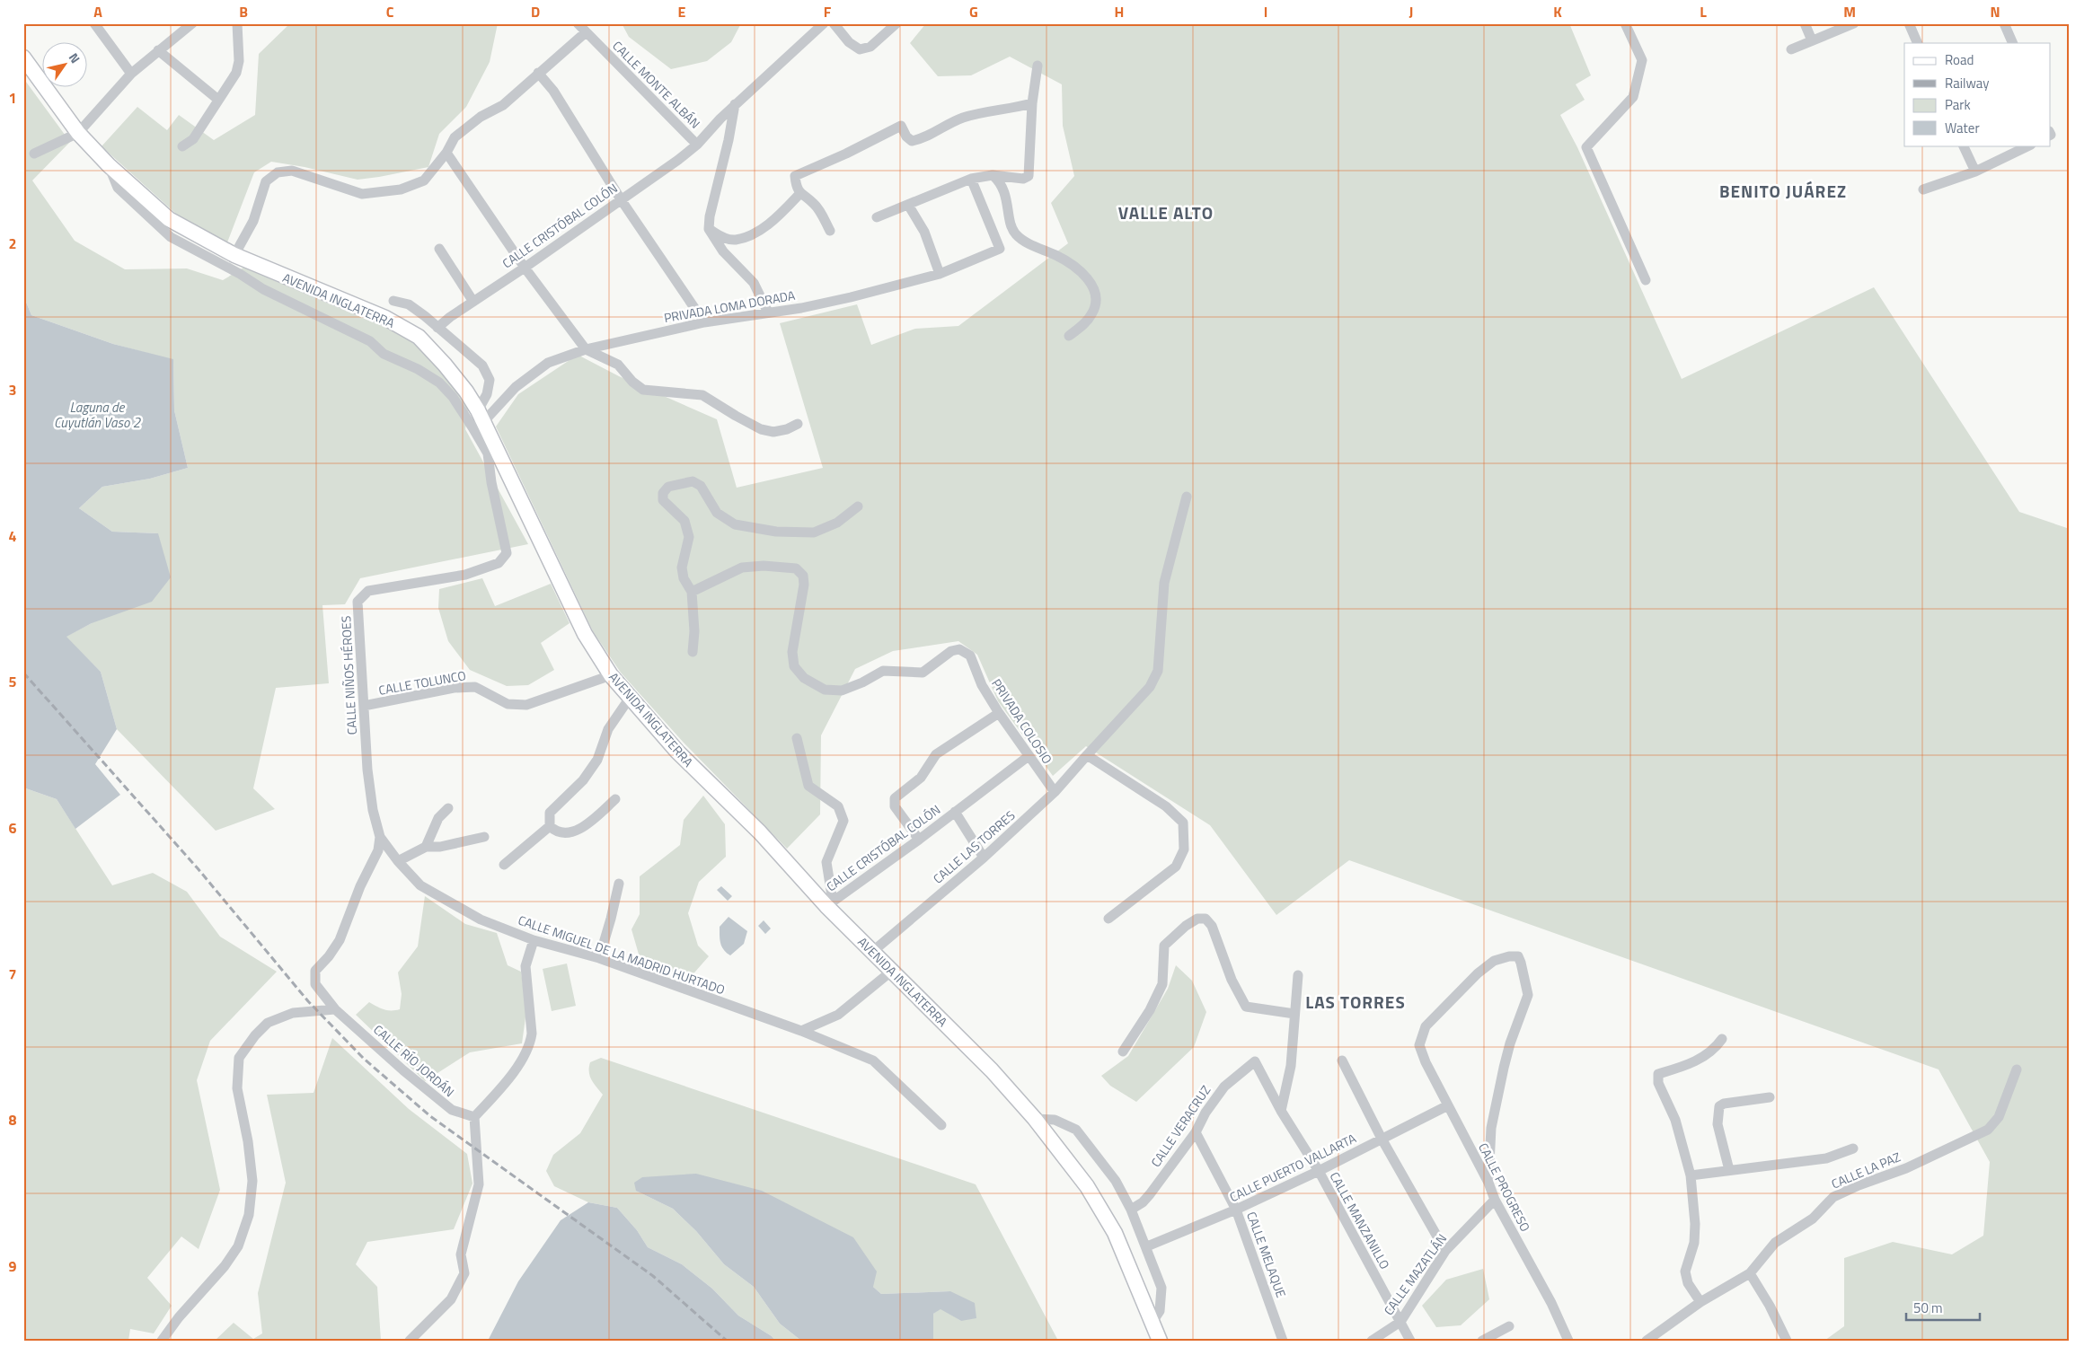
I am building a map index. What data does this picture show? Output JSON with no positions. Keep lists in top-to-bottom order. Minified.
{"streets":{"main road":["AVENIDA INGLATERRA"],"street":["CALLE MONTE ALBÁN","CALLE CRISTÓBAL COLÓN","PRIVADA LOMA DORADA","CALLE NIÑOS HÉROES","CALLE TOLUNCO","PRIVADA COLOSIO","CALLE LAS TORRES","CALLE MIGUEL DE LA MADRID HURTADO","CALLE RÍO JORDÁN","CALLE VERACRUZ","CALLE PUERTO VALLARTA","CALLE LA PAZ","CALLE PROGRESO","CALLE MANZANILLO","CALLE MELAQUE","CALLE MAZATLÁN"]},"crossings":[["CALLE MONTE ALBÁN","CALLE CRISTÓBAL COLÓN"],["CALLE CRISTÓBAL COLÓN","AVENIDA INGLATERRA"],["CALLE CRISTÓBAL COLÓN","PRIVADA COLOSIO"],["CALLE CRISTÓBAL COLÓN","CALLE LAS TORRES"],["AVENIDA INGLATERRA","PRIVADA LOMA DORADA"],["AVENIDA INGLATERRA","CALLE NIÑOS HÉROES"],["AVENIDA INGLATERRA","CALLE TOLUNCO"],["AVENIDA INGLATERRA","CALLE LAS TORRES"],["PRIVADA LOMA DORADA","CALLE NIÑOS HÉROES"],["CALLE NIÑOS HÉROES","CALLE TOLUNCO"],["CALLE NIÑOS HÉROES","CALLE MIGUEL DE LA MADRID HURTADO"],["PRIVADA COLOSIO","CALLE LAS TORRES"],["CALLE MIGUEL DE LA MADRID HURTADO","CALLE RÍO JORDÁN"],["CALLE VERACRUZ","CALLE MANZANILLO"],["CALLE VERACRUZ","CALLE MELAQUE"],["CALLE PUERTO VALLARTA","CALLE PROGRESO"],["CALLE PUERTO VALLARTA","CALLE MANZANILLO"],["CALLE PUERTO VALLARTA","CALLE MELAQUE"],["CALLE PROGRESO","CALLE MAZATLÁN"],["CALLE MANZANILLO","CALLE MAZATLÁN"]],"districts":["BENITO JUÁREZ","VALLE ALTO","LAS TORRES"],"water":["Laguna de Cuyutlán Vaso 2"],"legend":["Road","Railway","Park","Water"],"scale_bar":"50 m","north":"top right","grid":{"columns":["A","B","C","D","E","F","G","H","I","J","K","L","M","N"],"rows":["1","2","3","4","5","6","7","8","9"]}}
